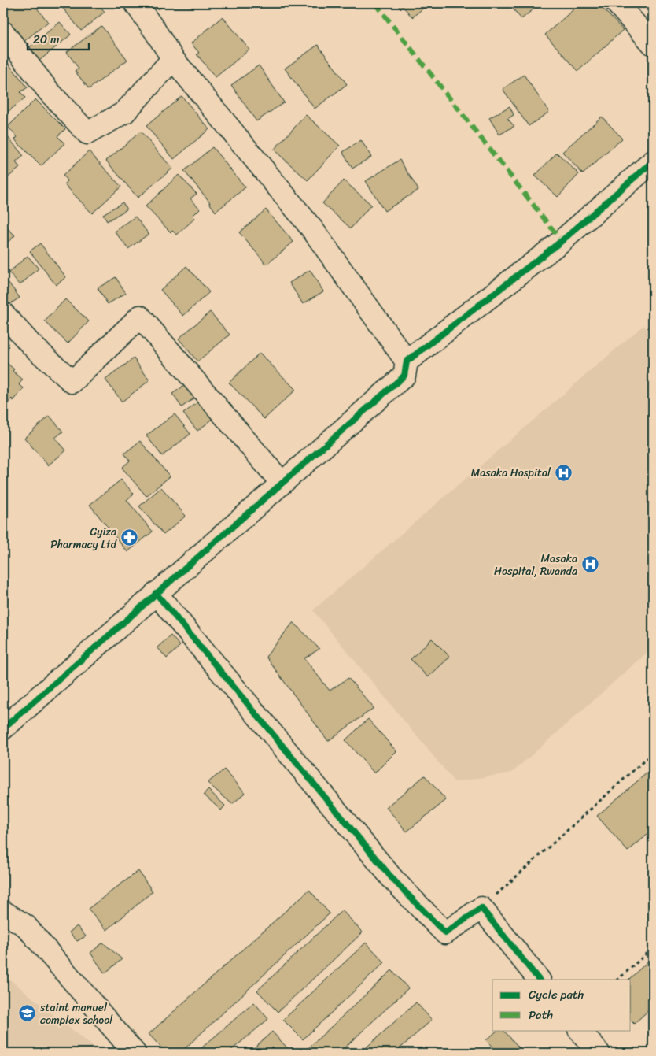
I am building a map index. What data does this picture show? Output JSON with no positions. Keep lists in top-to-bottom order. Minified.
{"places":{"hospital":["Masaka Hospital","Masaka Hospital, Rwanda"],"pharmacy":["Cyiza Pharmacy Ltd"],"school or university":["staint manuel complex school"]},"legend":["Cycle path","Path"],"scale_bar":"20 m"}
